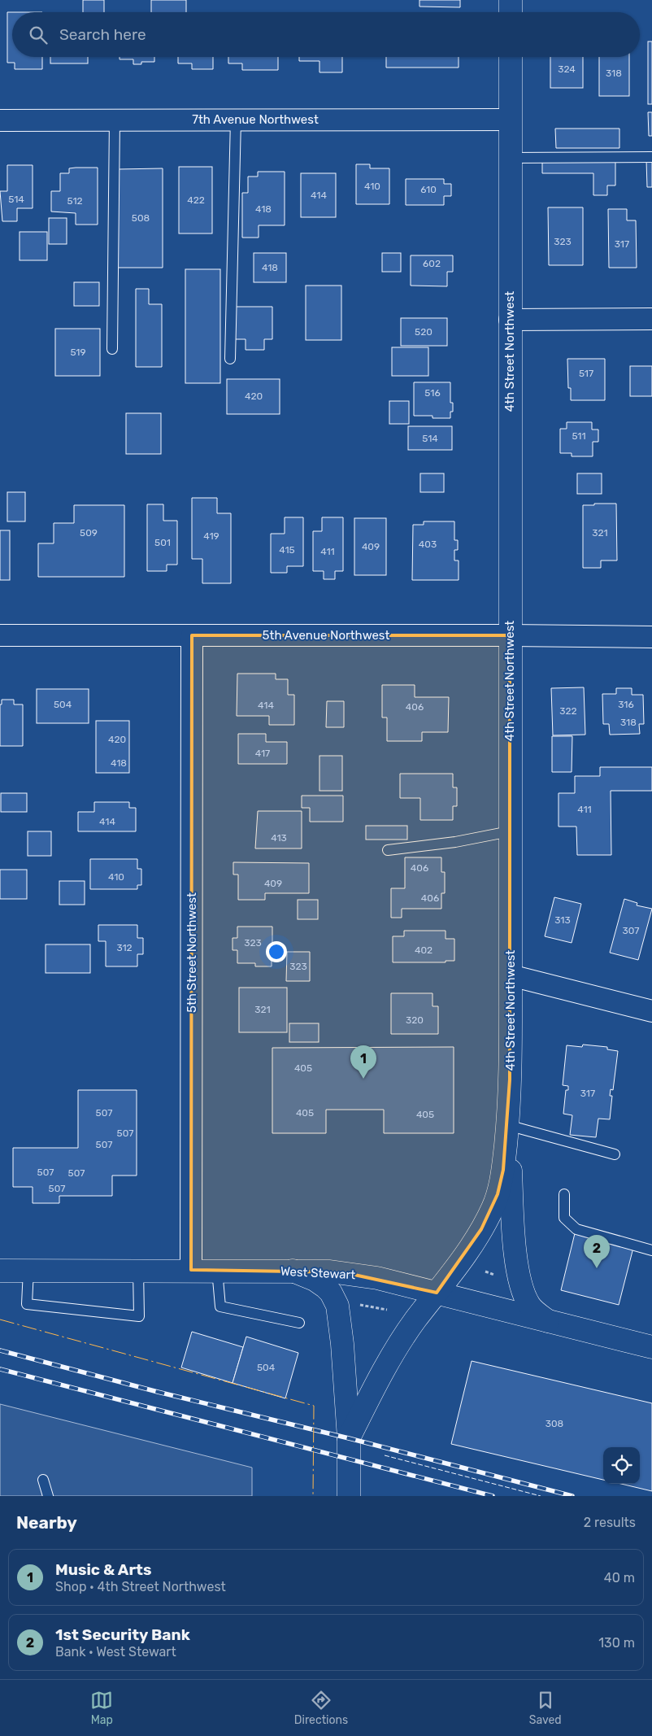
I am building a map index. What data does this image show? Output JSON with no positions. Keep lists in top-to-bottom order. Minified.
{"streets":{"main road":["4th Street Northwest","West Stewart"],"street":["7th Avenue Northwest","5th Avenue Northwest","5th Street Northwest"]},"crossings":[["7th Avenue Northwest","4th Street Northwest"],["4th Street Northwest","5th Avenue Northwest"],["4th Street Northwest","West Stewart"],["5th Avenue Northwest","5th Street Northwest"],["5th Street Northwest","West Stewart"]],"house_numbers":["324","318","410","610","414","514","422","512","418","508","323","317","602","418","520","519","517","516","420","511","514","509","321","419","501","403","409","415","411","504","316","414","406","322","318","420","417","418","411","414","413","406","410","409","406","313","307","323","312","402","323","321","320","405","317","507","405","405","507","507","507","507","507","504","308"],"page":{"search":"Search here","pins":["1","2"],"heading":["Nearby","2 results"],"list":[{"mark":"1","name":"Music & Arts","note":"Shop · 4th Street Northwest","value":"40 m"},{"mark":"2","name":"1st Security Bank","note":"Bank · West Stewart","value":"130 m"}],"nav":["Map","Directions","Saved"]}}
